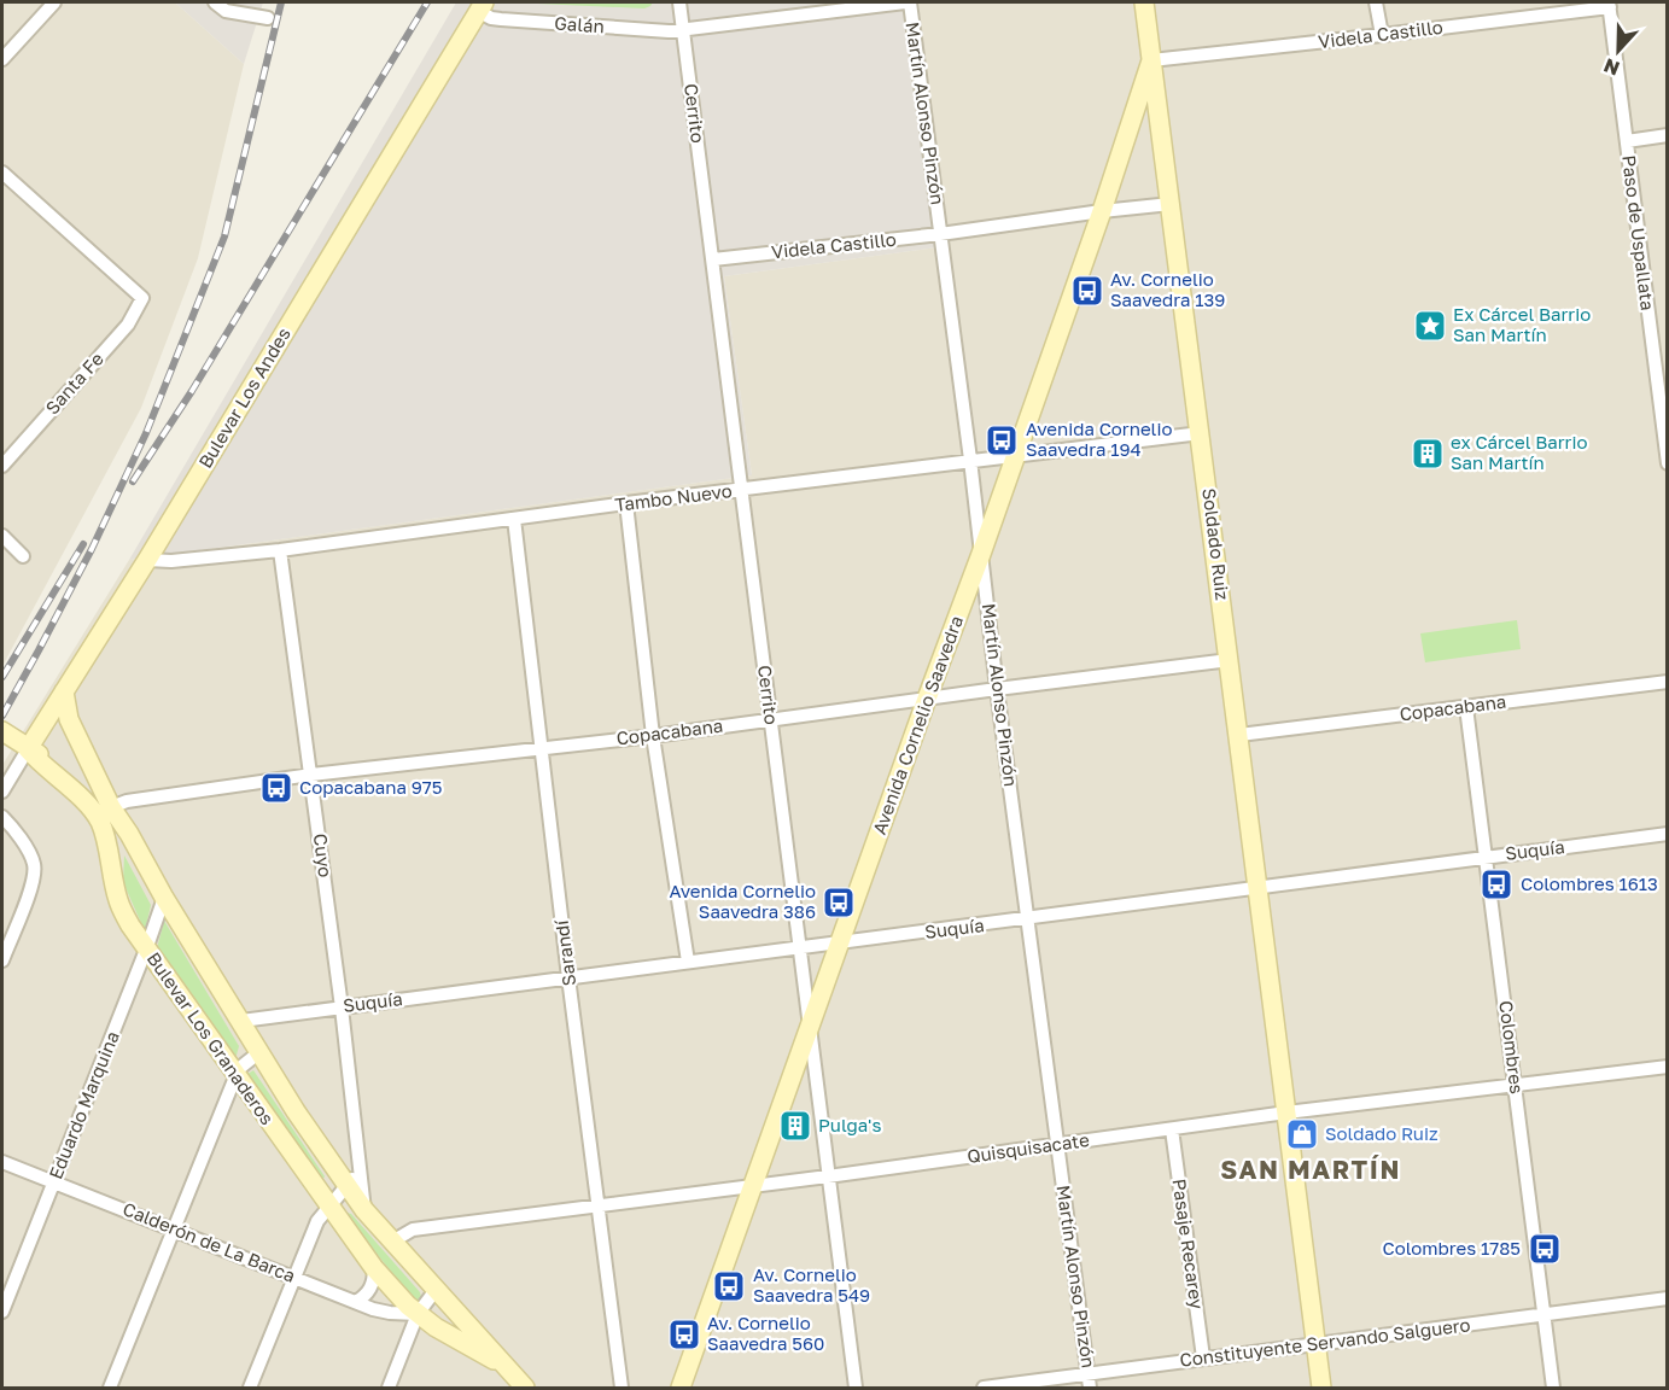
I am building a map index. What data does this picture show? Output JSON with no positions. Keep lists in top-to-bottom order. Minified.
{"streets":{"main road":["Bulevar Los Andes","Soldado Ruiz","Avenida Cornelio Saavedra","Bulevar Los Granaderos"],"street":["Galán","Videla Castillo","Cerrito","Martín Alonso Pinzón","Paso de Uspallata","Santa Fe","Tambo Nuevo","Copacabana","Suquía","Cuyo","Sarandí","Colombres","Eduardo Marquina","Quisquisacate","Calderón de La Barca","Pasaje Recarey","Constituyente Servando Salguero"]},"crossings":[["Galán","Cerrito"],["Galán","Martín Alonso Pinzón"],["Galán","Bulevar Los Andes"],["Videla Castillo","Cerrito"],["Videla Castillo","Martín Alonso Pinzón"],["Videla Castillo","Paso de Uspallata"],["Videla Castillo","Soldado Ruiz"],["Videla Castillo","Avenida Cornelio Saavedra"],["Cerrito","Tambo Nuevo"],["Cerrito","Copacabana"],["Cerrito","Avenida Cornelio Saavedra"],["Cerrito","Suquía"],["Cerrito","Quisquisacate"],["Martín Alonso Pinzón","Tambo Nuevo"],["Martín Alonso Pinzón","Copacabana"],["Martín Alonso Pinzón","Avenida Cornelio Saavedra"],["Martín Alonso Pinzón","Suquía"],["Martín Alonso Pinzón","Quisquisacate"],["Martín Alonso Pinzón","Constituyente Servando Salguero"],["Bulevar Los Andes","Tambo Nuevo"],["Bulevar Los Andes","Bulevar Los Granaderos"],["Tambo Nuevo","Soldado Ruiz"],["Tambo Nuevo","Avenida Cornelio Saavedra"],["Tambo Nuevo","Cuyo"],["Tambo Nuevo","Sarandí"],["Soldado Ruiz","Copacabana"],["Soldado Ruiz","Avenida Cornelio Saavedra"],["Soldado Ruiz","Suquía"],["Soldado Ruiz","Quisquisacate"],["Soldado Ruiz","Constituyente Servando Salguero"],["Copacabana","Avenida Cornelio Saavedra"],["Copacabana","Cuyo"],["Copacabana","Sarandí"],["Copacabana","Bulevar Los Granaderos"],["Copacabana","Colombres"],["Avenida Cornelio Saavedra","Suquía"],["Avenida Cornelio Saavedra","Quisquisacate"],["Suquía","Cuyo"],["Suquía","Sarandí"],["Suquía","Bulevar Los Granaderos"],["Suquía","Colombres"],["Cuyo","Bulevar Los Granaderos"],["Sarandí","Quisquisacate"],["Bulevar Los Granaderos","Eduardo Marquina"],["Bulevar Los Granaderos","Quisquisacate"],["Bulevar Los Granaderos","Calderón de La Barca"],["Colombres","Quisquisacate"],["Colombres","Constituyente Servando Salguero"],["Eduardo Marquina","Calderón de La Barca"],["Quisquisacate","Pasaje Recarey"],["Pasaje Recarey","Constituyente Servando Salguero"]],"districts":["SAN MARTÍN"],"places":{"bus stop":["Av. Cornelio Saavedra 139","Avenida Cornelio Saavedra 194","Copacabana 975","Colombres 1613","Avenida Cornelio Saavedra 386","Colombres 1785","Av. Cornelio Saavedra 549","Av. Cornelio Saavedra 560"],"place":["Ex Cárcel Barrio San Martín"],"building":["ex Cárcel Barrio San Martín","Pulga's"],"shop":["Soldado Ruiz"]},"north":"bottom"}
